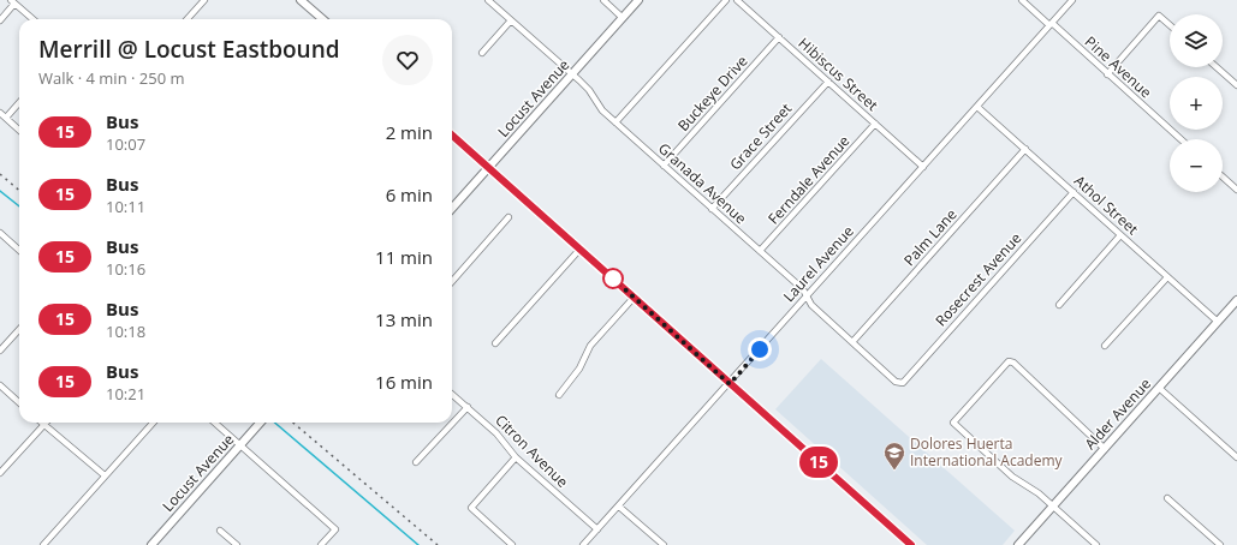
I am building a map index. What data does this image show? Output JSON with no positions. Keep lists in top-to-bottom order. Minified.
{"streets":{"main road":["Locust Avenue","Alder Avenue"],"street":["Pine Avenue","Hibiscus Street","Buckeye Drive","Grace Street","Ferndale Avenue","Granada Avenue","Athol Street","Palm Lane","Laurel Avenue","Rosecrest Avenue","Citron Avenue"]},"crossings":[["Pine Avenue","Laurel Avenue"],["Hibiscus Street","Buckeye Drive"],["Hibiscus Street","Grace Street"],["Hibiscus Street","Ferndale Avenue"],["Hibiscus Street","Laurel Avenue"],["Buckeye Drive","Granada Avenue"],["Locust Avenue","Granada Avenue"],["Grace Street","Granada Avenue"],["Ferndale Avenue","Granada Avenue"],["Granada Avenue","Palm Lane"],["Granada Avenue","Laurel Avenue"],["Granada Avenue","Rosecrest Avenue"],["Athol Street","Palm Lane"],["Athol Street","Laurel Avenue"],["Athol Street","Rosecrest Avenue"],["Athol Street","Alder Avenue"],["Laurel Avenue","Citron Avenue"]],"places":{"school or university":["Dolores Huerta International Academy"]},"lines":["bus line 15"],"page":{"on_map":"15","map_buttons":["+","−"],"heading":["Merrill @ Locust Eastbound","Walk · 4 min · 250 m"],"list":[{"mark":"15","name":"Bus","note":"10:07","value":"2 min"},{"mark":"15","name":"Bus","note":"10:11","value":"6 min"},{"mark":"15","name":"Bus","note":"10:16","value":"11 min"},{"mark":"15","name":"Bus","note":"10:18","value":"13 min"},{"mark":"15","name":"Bus","note":"10:21","value":"16 min"}]}}
